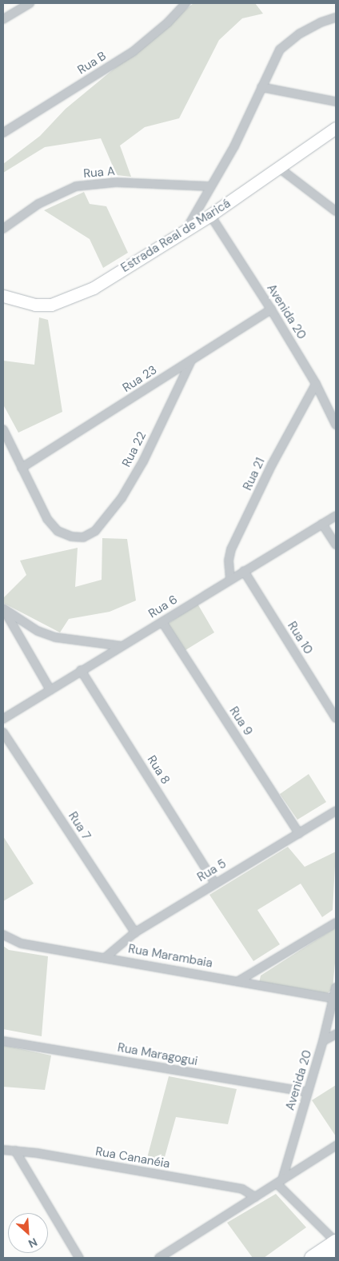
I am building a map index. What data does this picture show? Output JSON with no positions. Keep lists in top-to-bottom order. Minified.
{"streets":{"main road":["Estrada Real de Maricá"],"street":["Rua B","Rua A","Avenida 20","Rua 23","Rua 22","Rua 21","Rua 6","Rua 10","Rua 9","Rua 8","Rua 7","Rua 5","Rua Marambaia","Rua Maragogui","Rua Cananéia"]},"crossings":[["Estrada Real de Maricá","Avenida 20"],["Avenida 20","Rua 23"],["Avenida 20","Rua 21"],["Avenida 20","Rua Marambaia"],["Avenida 20","Rua Maragogui"],["Rua 23","Rua 22"],["Rua 21","Rua 6"],["Rua 6","Rua 10"],["Rua 6","Rua 9"],["Rua 6","Rua 8"],["Rua 9","Rua 5"],["Rua 8","Rua 5"],["Rua 7","Rua 5"],["Rua 5","Rua Marambaia"]],"north":"bottom right"}
